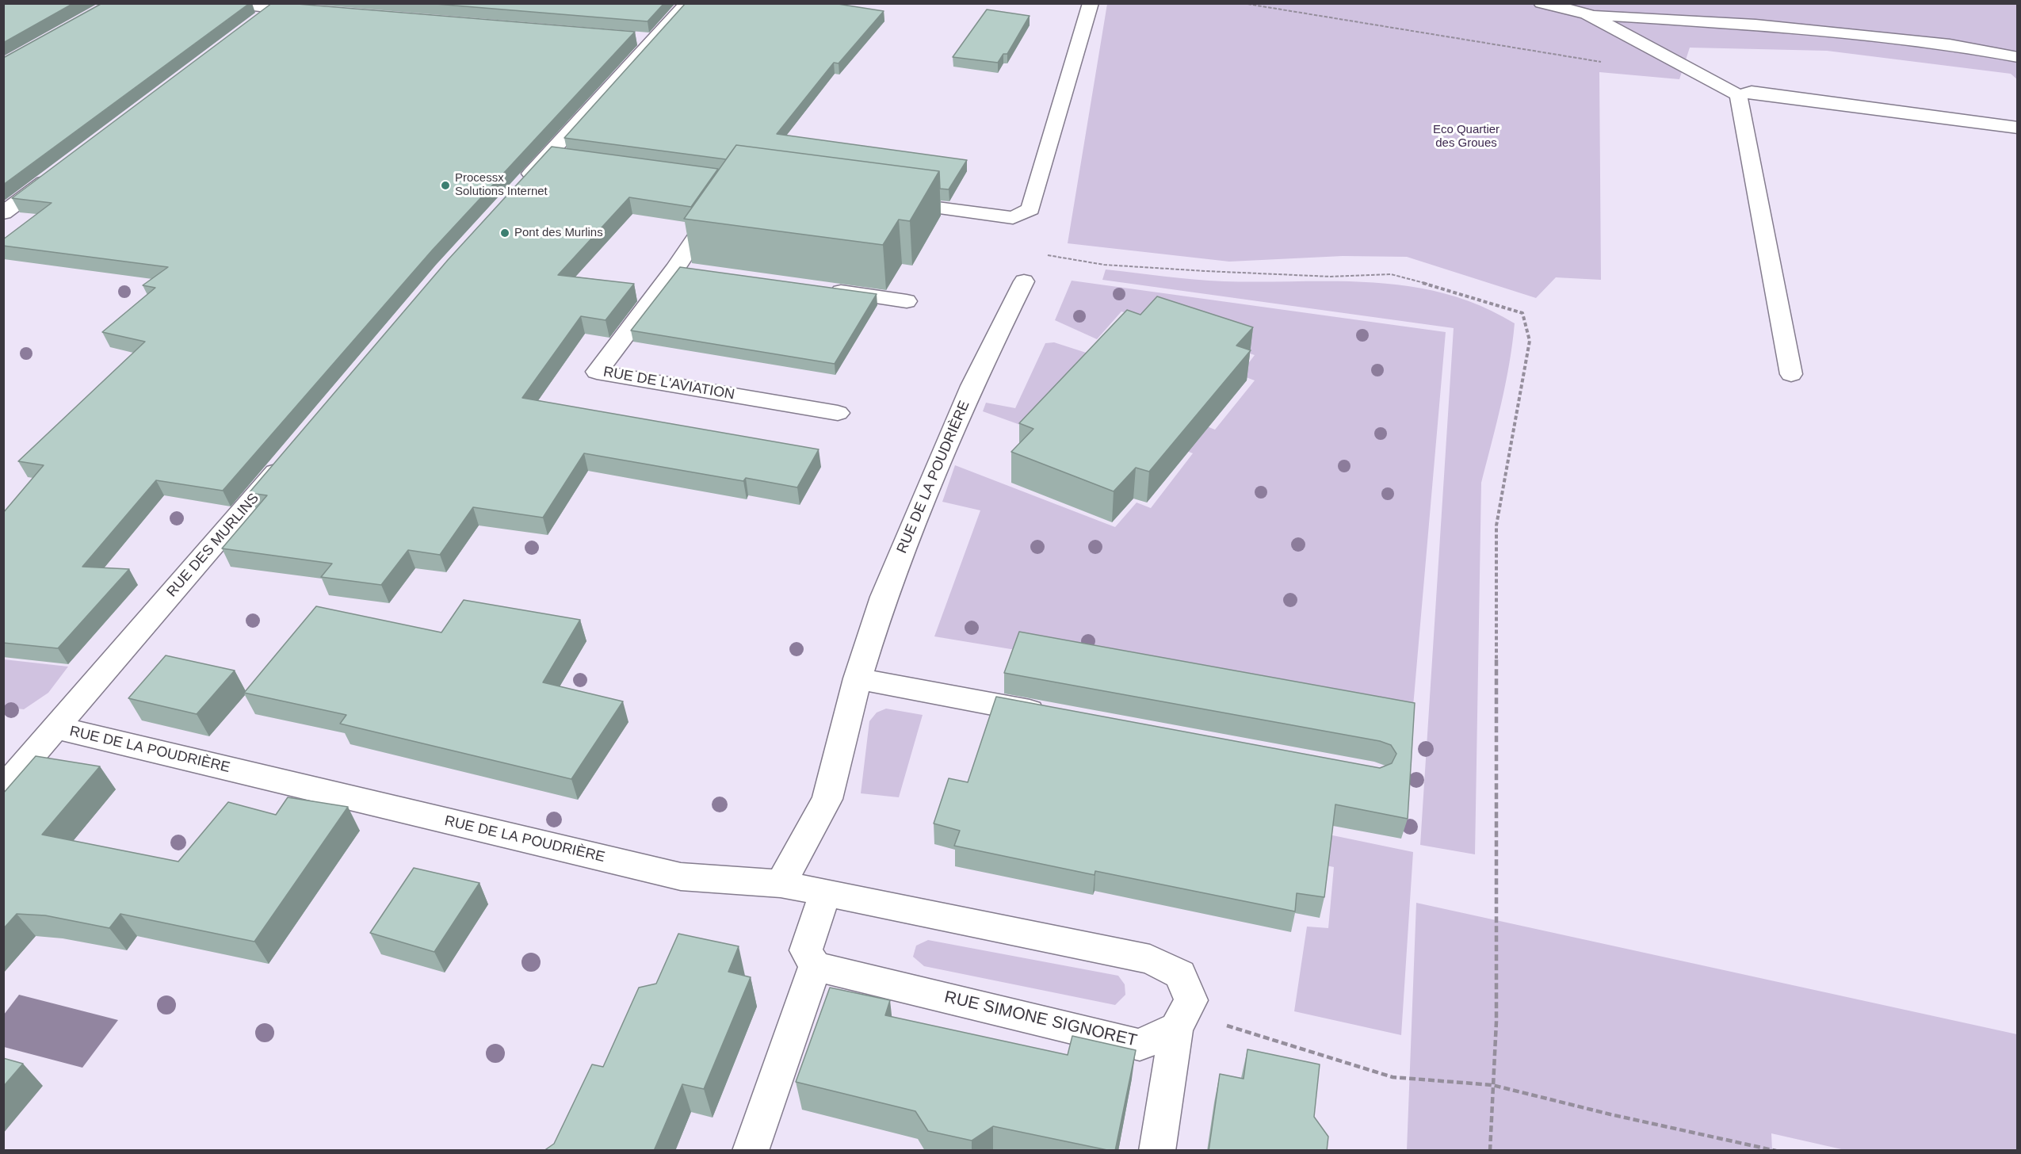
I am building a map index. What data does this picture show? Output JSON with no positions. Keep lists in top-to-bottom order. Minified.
{"streets":{"street":["RUE DE L'AVIATION","RUE DE LA POUDRIÈRE","RUE DES MURLINS","RUE SIMONE SIGNORET"]},"crossings":[["RUE DE LA POUDRIÈRE","RUE DES MURLINS"]],"parks":["Eco Quartier des Groues"],"places":["Processx Solutions Internet","Pont des Murlins"]}
